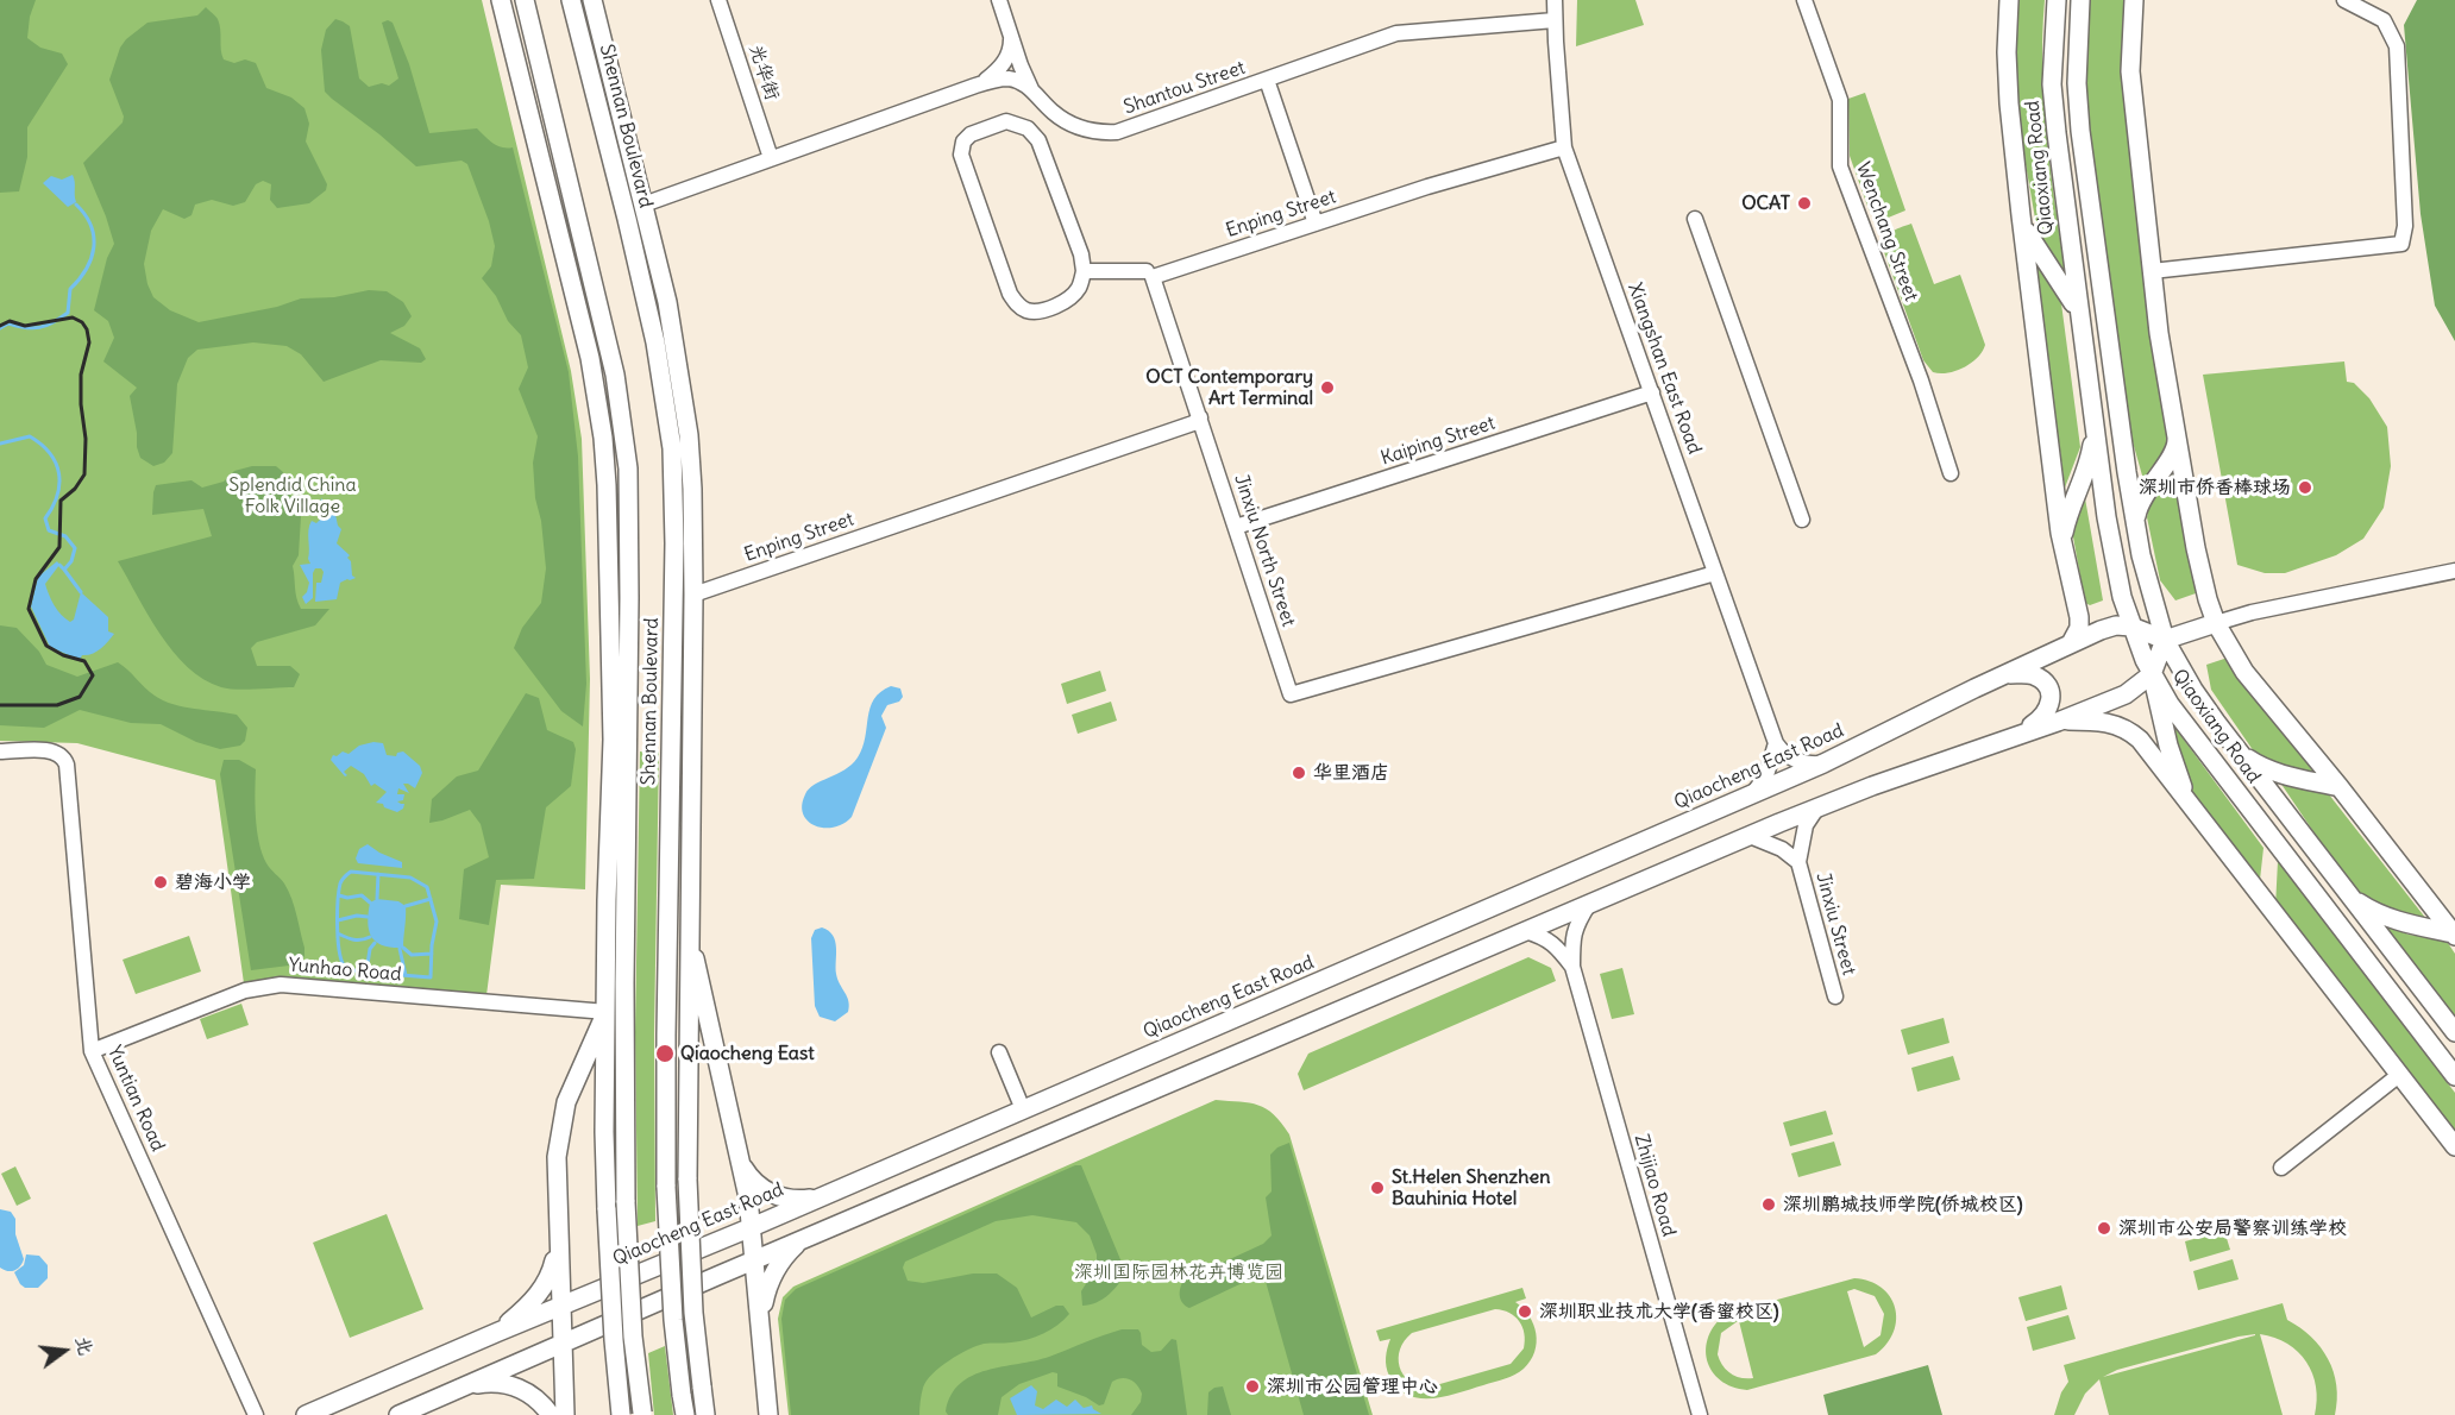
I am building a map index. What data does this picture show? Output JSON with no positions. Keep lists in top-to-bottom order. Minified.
{"streets":{"main road":["Shennan Boulevard","Qiaoxiang Road","Qiaocheng East Road"],"street":["光华街","Shantou Street","Enping Street","Wenchang Street","Xiangshan East Road","Kaiping Street","Jinxiu North Street","Jinxiu Street","Yunhao Road","Yuntian Road","Zhijiao Road"]},"crossings":[["光华街","Shantou Street"],["Shantou Street","Xiangshan East Road"],["Qiaoxiang Road","Qiaocheng East Road"],["Enping Street","Xiangshan East Road"],["Enping Street","Jinxiu North Street"],["Xiangshan East Road","Kaiping Street"],["Xiangshan East Road","Jinxiu North Street"],["Kaiping Street","Jinxiu North Street"],["Yunhao Road","Yuntian Road"]],"parks":["Splendid China Folk Village","深圳国际园林花卉博览园"],"places":["OCAT","OCT Contemporary Art Terminal","深圳市侨香棒球场","华里酒店","碧海小学","Qiaocheng East","St.Helen Shenzhen Bauhinia Hotel","深圳鹏城技师学院(侨城校区)","深圳市公安局警察训练学校","深圳职业技术大学(香蜜校区)","深圳市公园管理中心"],"north":"right"}
